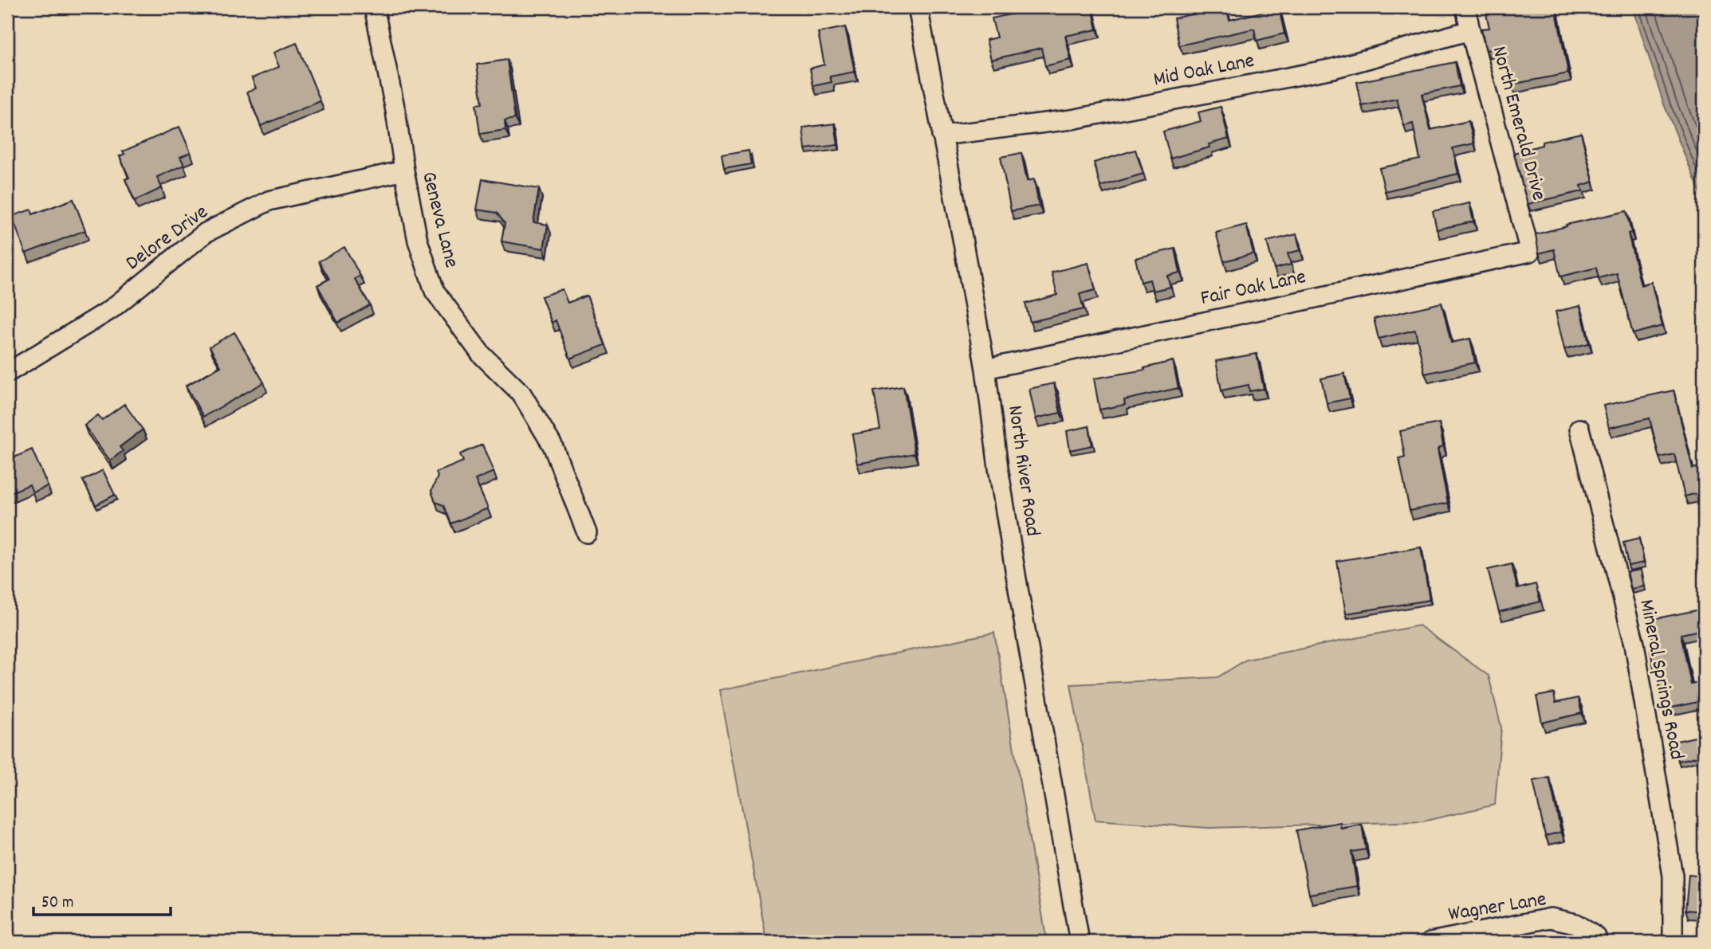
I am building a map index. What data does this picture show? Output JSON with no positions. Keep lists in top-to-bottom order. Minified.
{"streets":{"street":["Mid Oak Lane","North Emerald Drive","Geneva Lane","Delore Drive","Fair Oak Lane","North River Road","Mineral Springs Road","Wagner Lane"]},"crossings":[["Mid Oak Lane","North Emerald Drive"],["Mid Oak Lane","North River Road"],["North Emerald Drive","Fair Oak Lane"],["Geneva Lane","Delore Drive"],["Fair Oak Lane","North River Road"]],"scale_bar":"50 m"}
